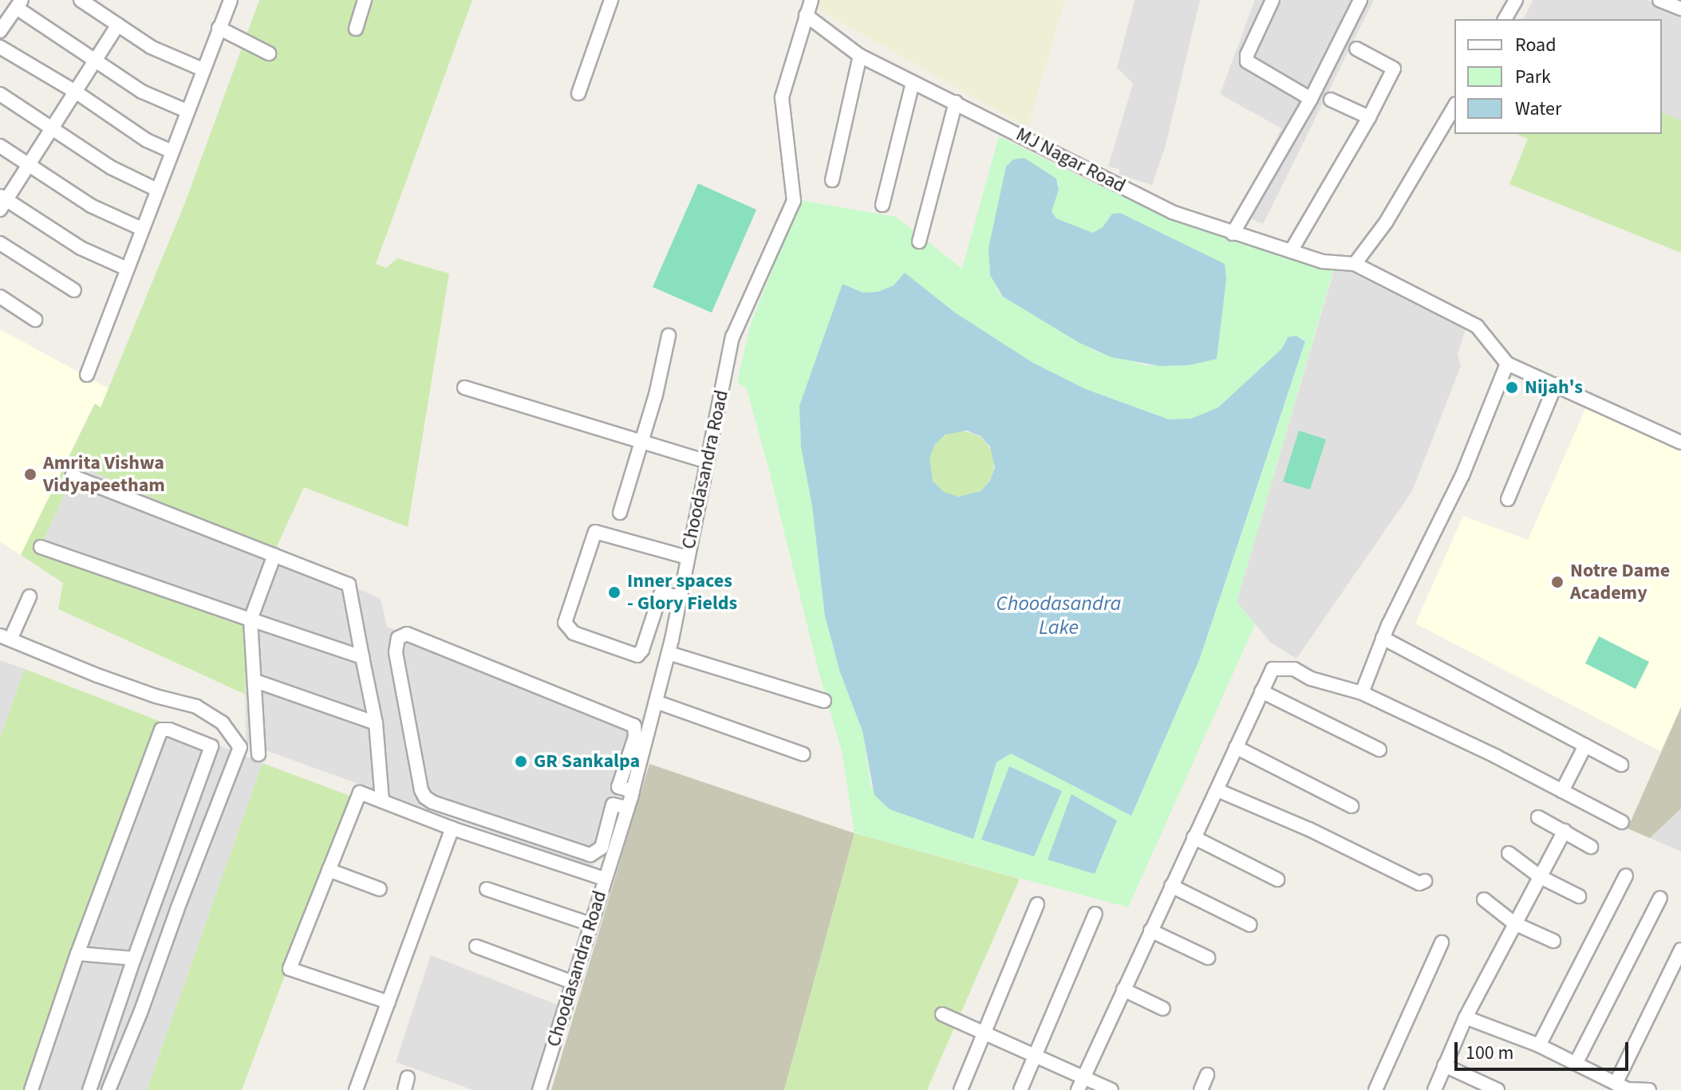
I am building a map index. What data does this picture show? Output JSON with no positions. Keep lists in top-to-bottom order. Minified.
{"streets":{"street":["MJ Nagar Road","Choodasandra Road"]},"crossings":[["MJ Nagar Road","Choodasandra Road"]],"water":["Choodasandra Lake"],"places":["Nijah's","Amrita Vishwa Vidyapeetham","Notre Dame Academy","Inner spaces - Glory Fields","GR Sankalpa"],"legend":["Road","Park","Water"],"scale_bar":"100 m"}
